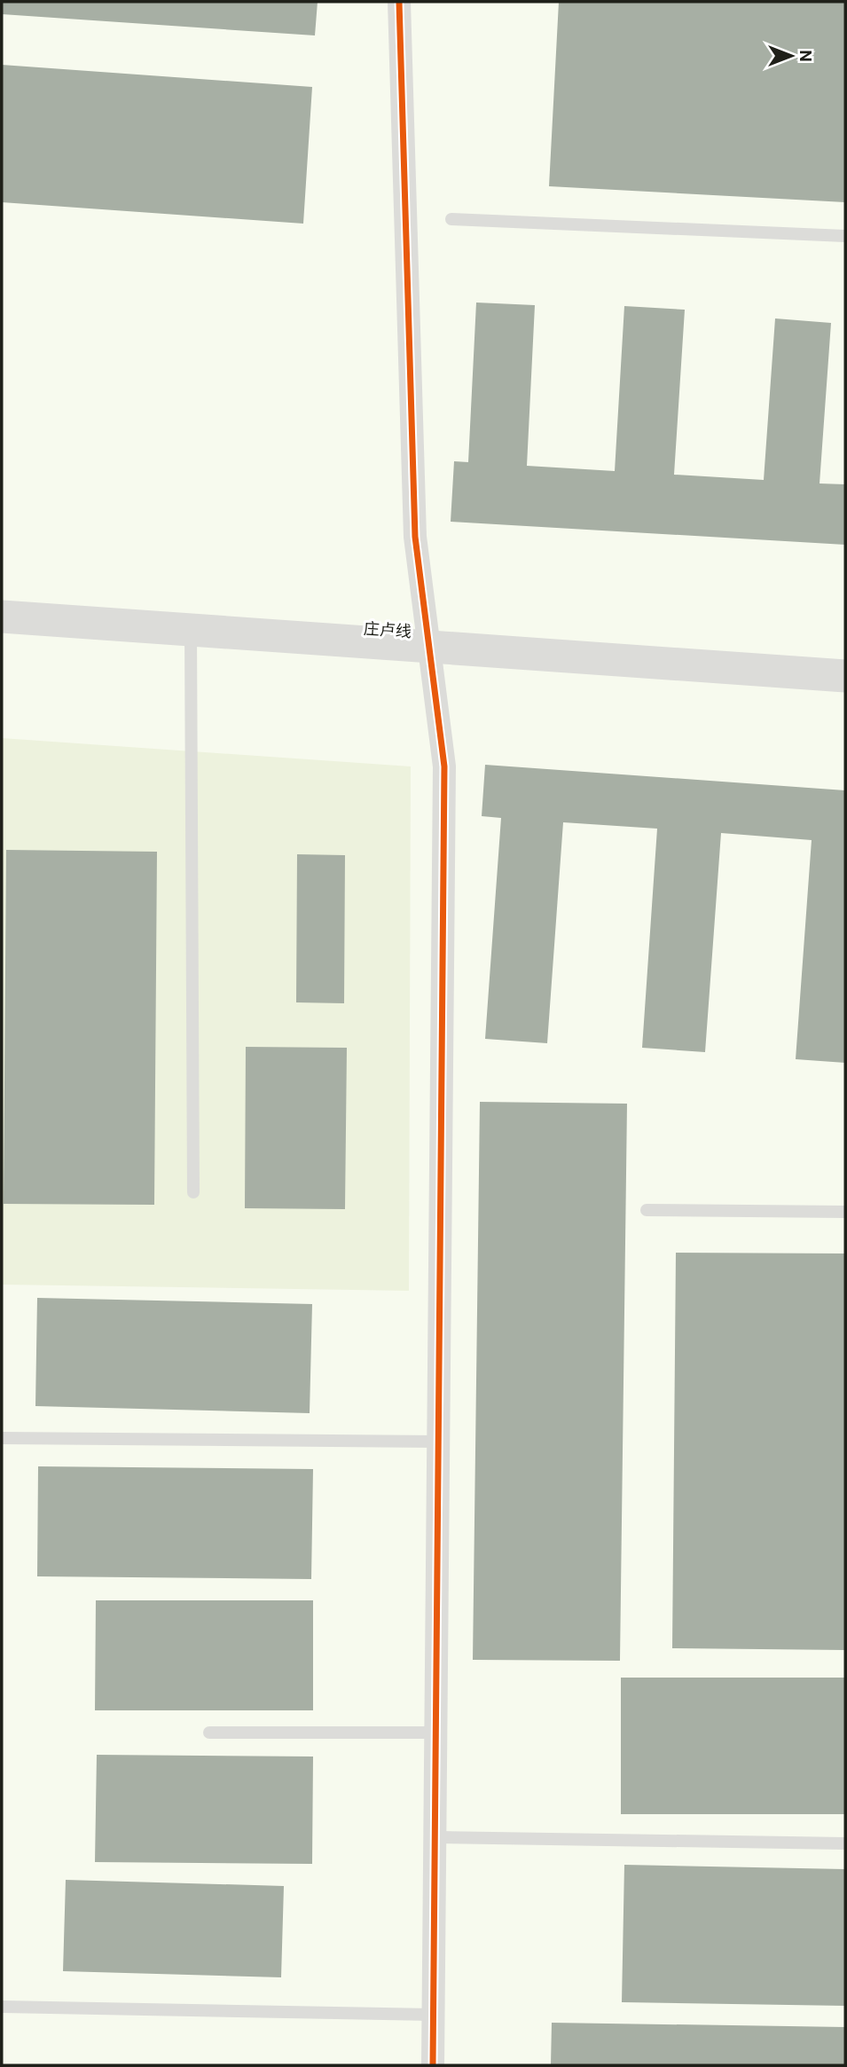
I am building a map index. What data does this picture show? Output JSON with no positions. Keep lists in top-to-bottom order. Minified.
{"streets":{"main road":["庄卢线"]},"north":"right"}
